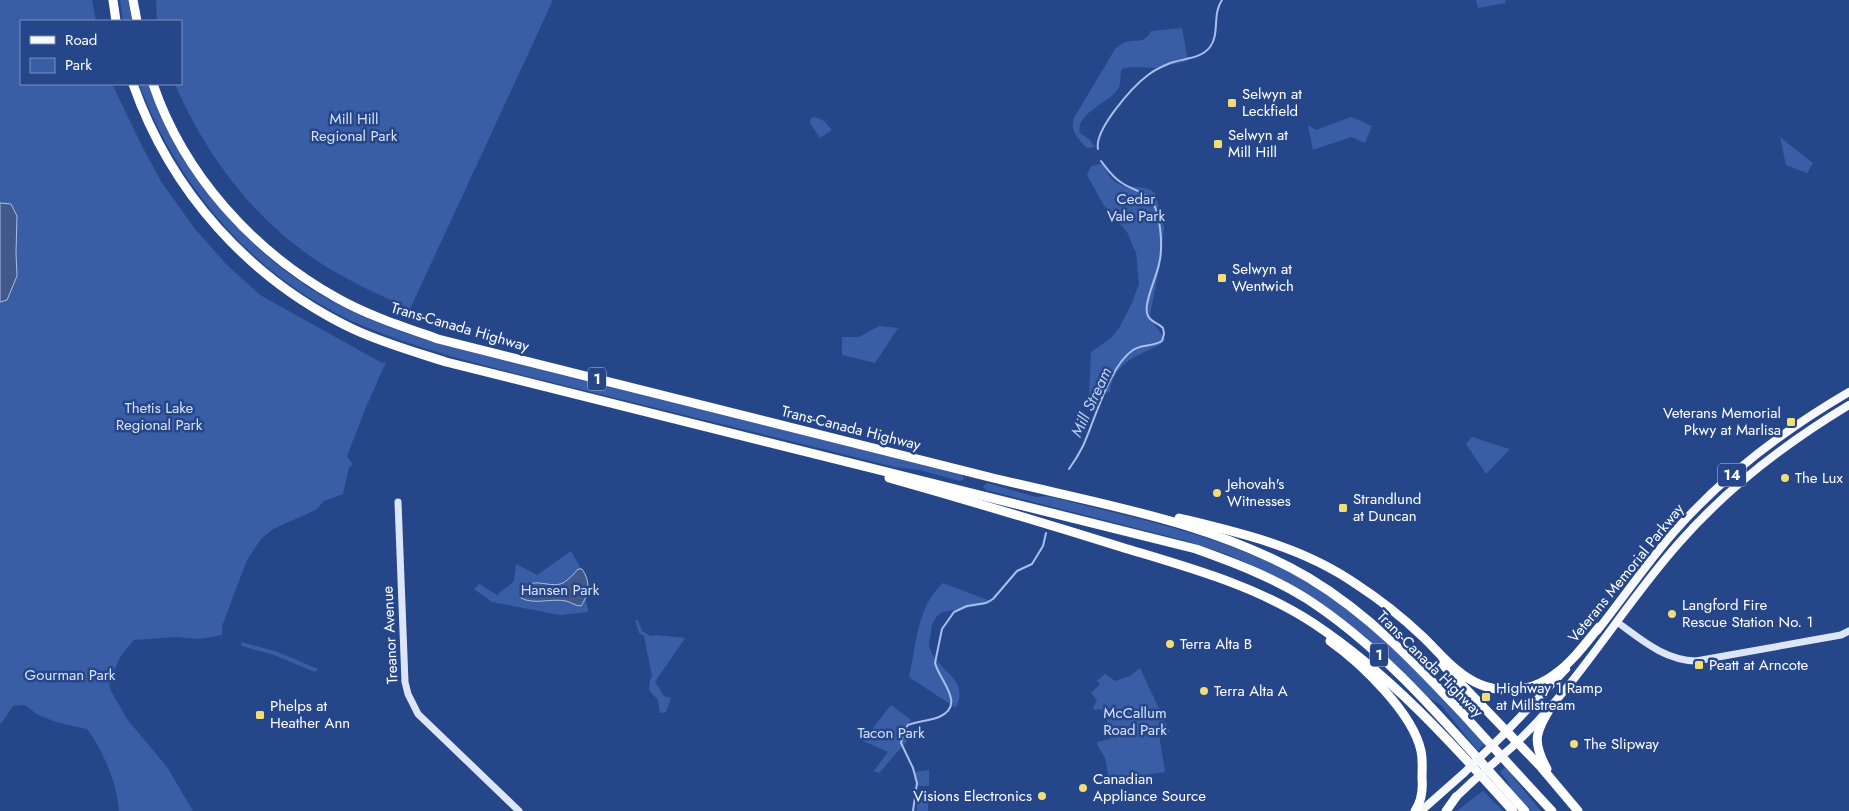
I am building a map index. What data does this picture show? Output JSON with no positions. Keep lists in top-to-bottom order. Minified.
{"streets":{"highway":["Trans-Canada Highway","1"],"main road":["14","Veterans Memorial Parkway"],"street":["Treanor Avenue"]},"water":["Mill Stream"],"parks":["Mill Hill Regional Park","Cedar Vale Park","Thetis Lake Regional Park","Hansen Park","Gourman Park","McCallum Road Park","Tacon Park"],"places":{"transit":["Selwyn at Leckfield","Selwyn at Mill Hill","Selwyn at Wentwich","Veterans Memorial Pkwy at Marlisa","Strandlund at Duncan","Peatt at Arncote","Highway 1 Ramp at Millstream","Phelps at Heather Ann"],"other":["The Lux","Jehovah's Witnesses","Langford Fire Rescue Station No. 1","Terra Alta B","Terra Alta A","The Slipway","Canadian Appliance Source","Visions Electronics"]},"legend":["Road","Park"]}
